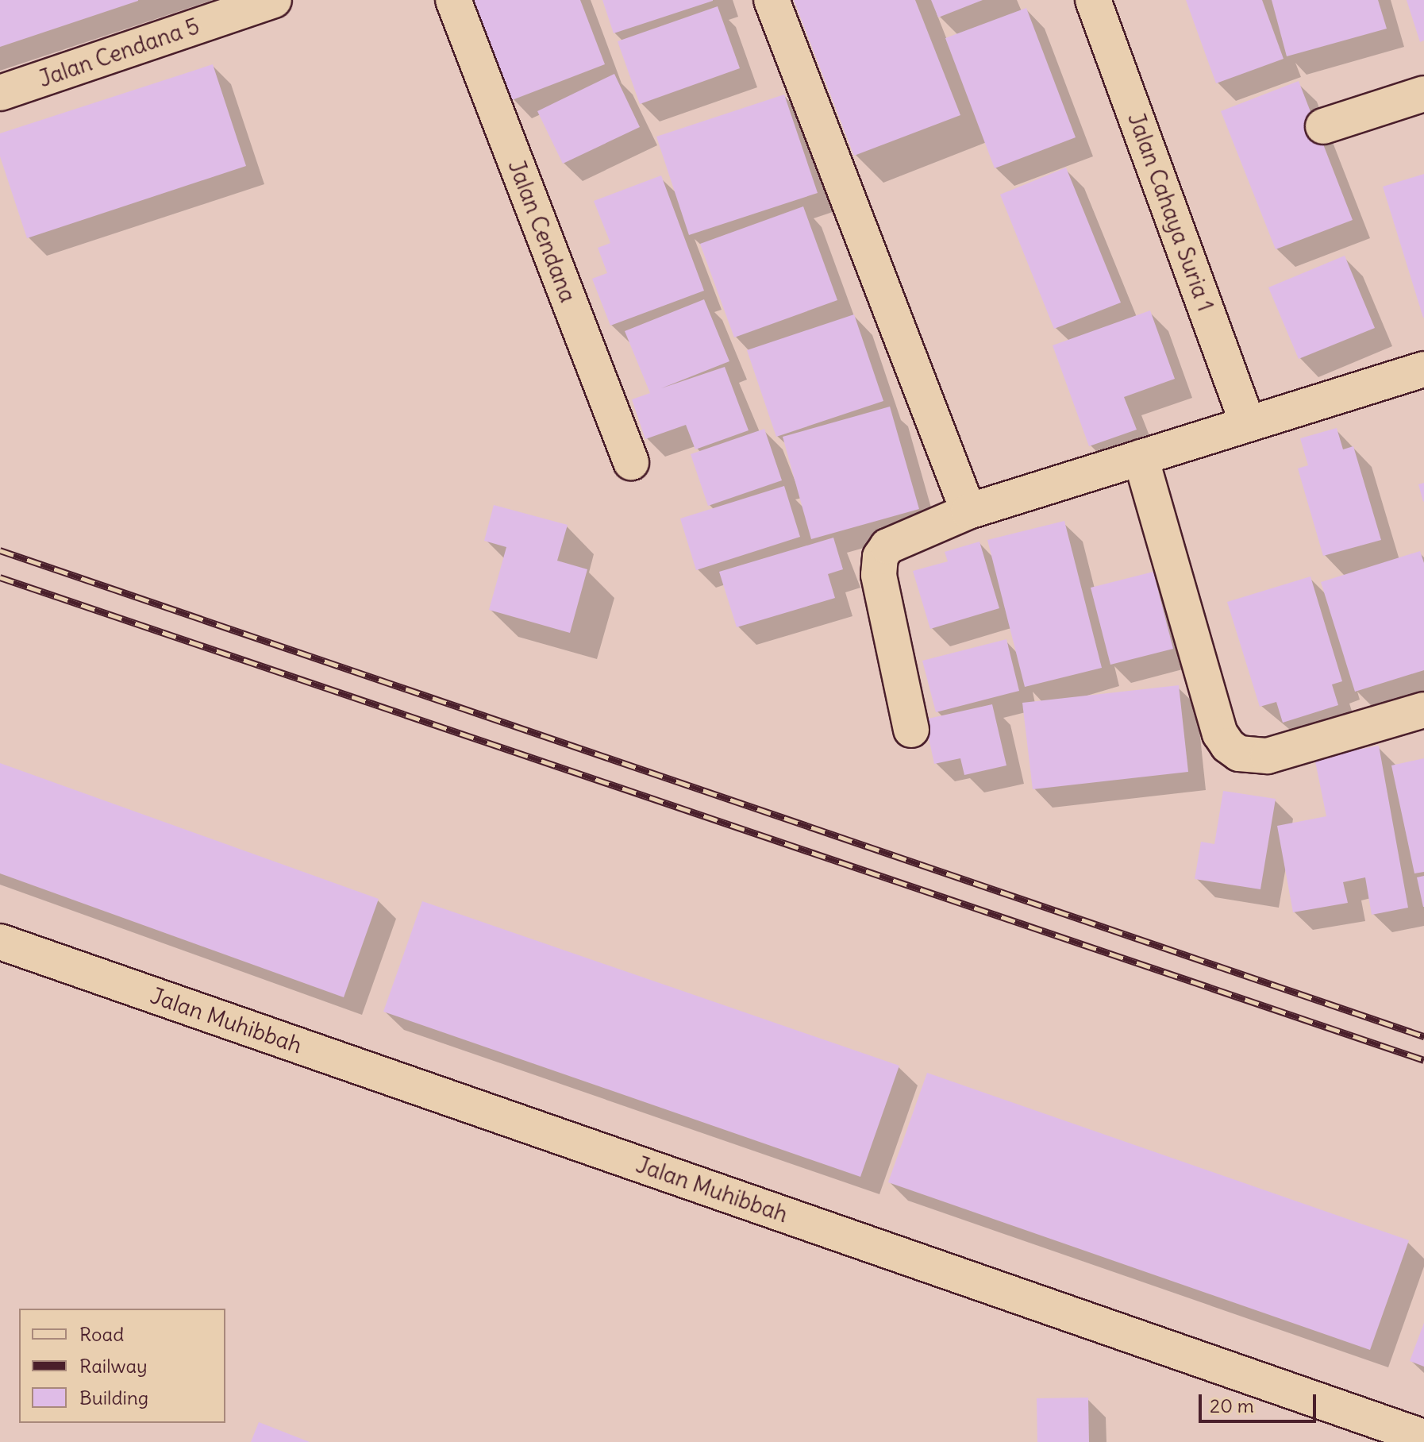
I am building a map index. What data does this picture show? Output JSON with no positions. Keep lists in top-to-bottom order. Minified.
{"streets":{"street":["Jalan Cendana 5","Jalan Cahaya Suria 1","Jalan Cendana","Jalan Muhibbah"]},"legend":["Road","Railway","Building"],"scale_bar":"20 m"}
